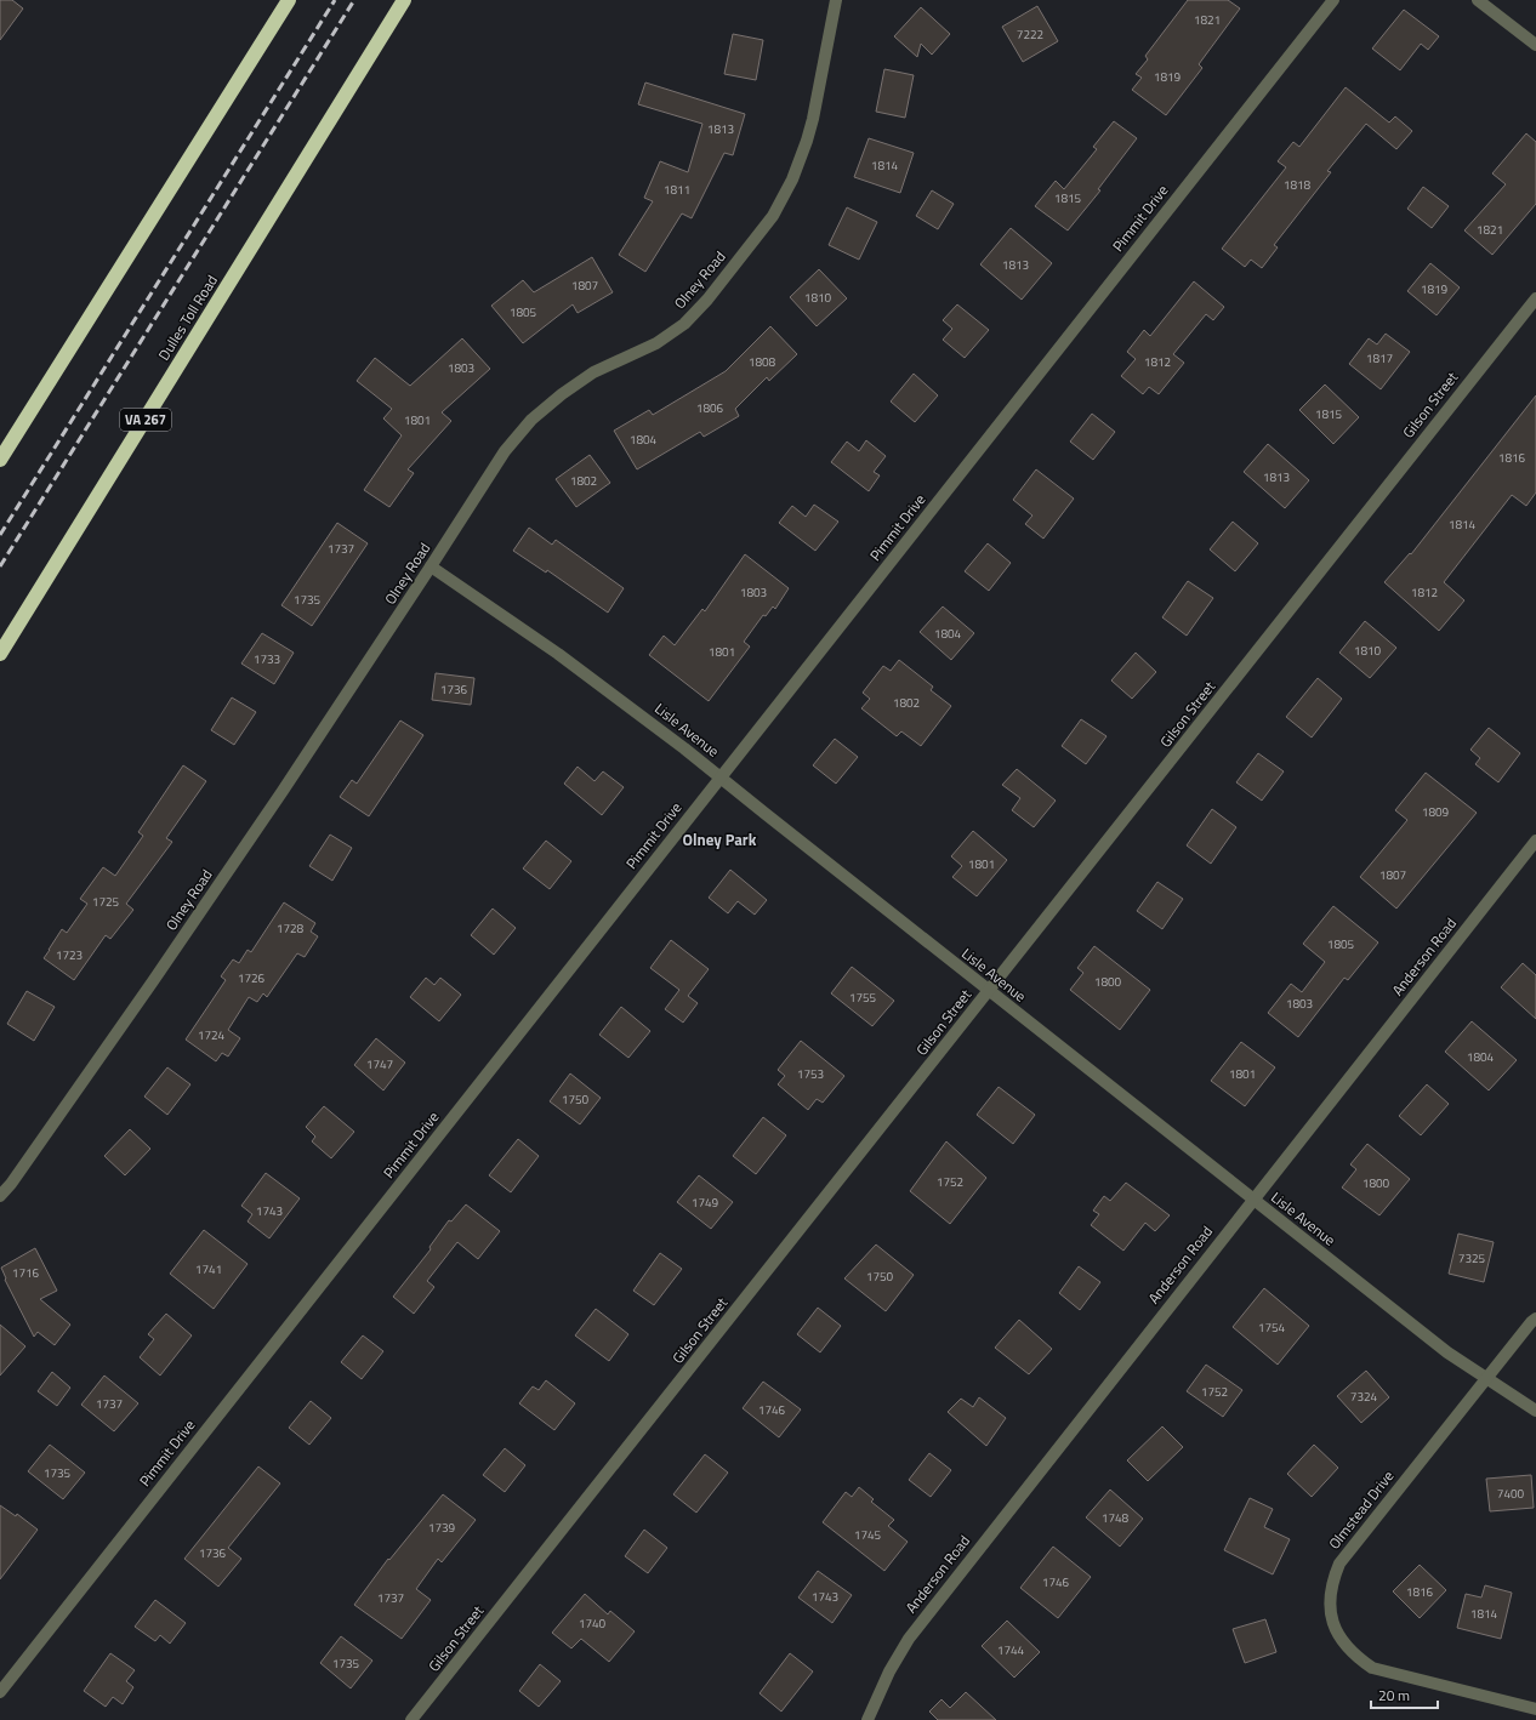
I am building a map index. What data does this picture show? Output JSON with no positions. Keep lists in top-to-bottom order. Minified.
{"streets":{"highway":["Dulles Toll Road","VA 267"],"street":["Pimmit Drive","Olney Road","Gilson Street","Lisle Avenue","Anderson Road","Olmstead Drive"]},"crossings":[["Pimmit Drive","Lisle Avenue"],["Olney Road","Lisle Avenue"],["Gilson Street","Lisle Avenue"],["Lisle Avenue","Anderson Road"],["Lisle Avenue","Olmstead Drive"]],"districts":["Olney Park"],"house_numbers":["1821","7222","1819","1813","1814","1818","1811","1815","1821","1813","1807","1819","1810","1805","1817","1808","1812","1803","1806","1815","1801","1804","1816","1813","1802","1814","1737","1803","1812","1735","1804","1810","1801","1733","1736","1802","1809","1801","1807","1725","1728","1805","1723","1726","1800","1755","1803","1724","1804","1747","1753","1801","1750","1752","1800","1749","1743","7325","1741","1716","1750","1754","1752","7324","1737","1746","1735","7400","1748","1739","1745","1736","1746","1816","1743","1737","1814","1740","1744","1735"],"scale_bar":"20 m"}
